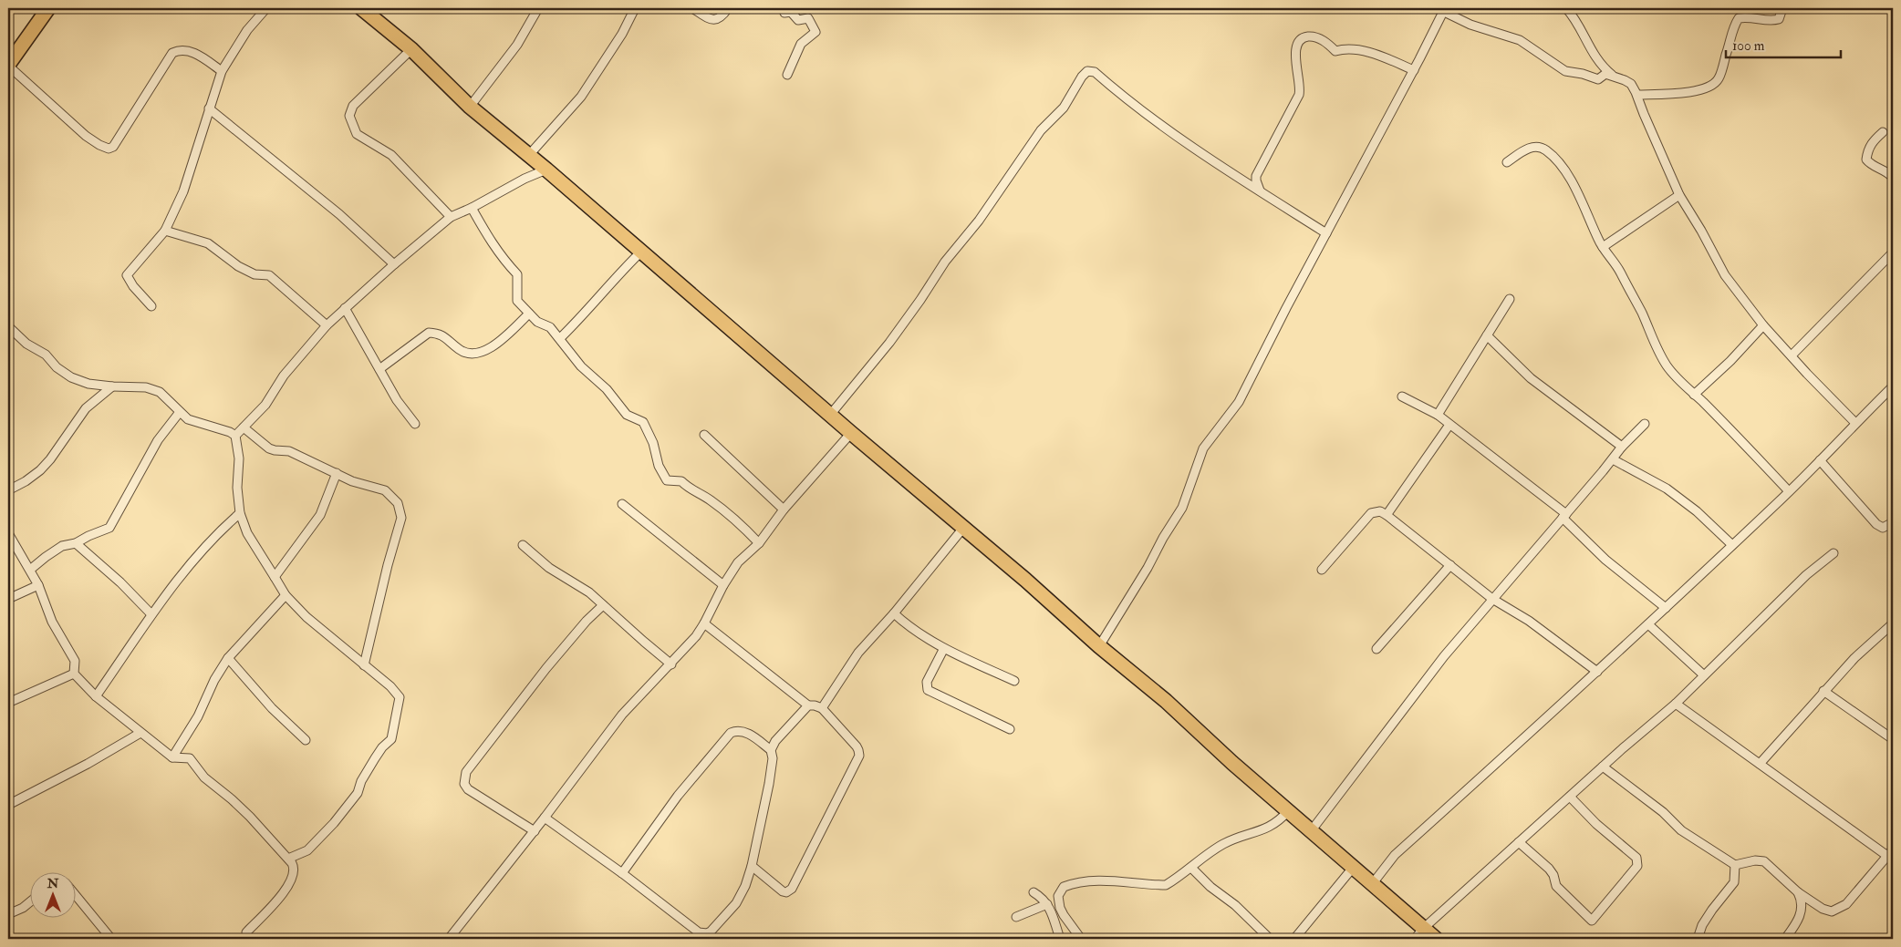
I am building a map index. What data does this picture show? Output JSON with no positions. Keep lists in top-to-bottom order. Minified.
{"scale_bar":"100 m","north":"top"}
